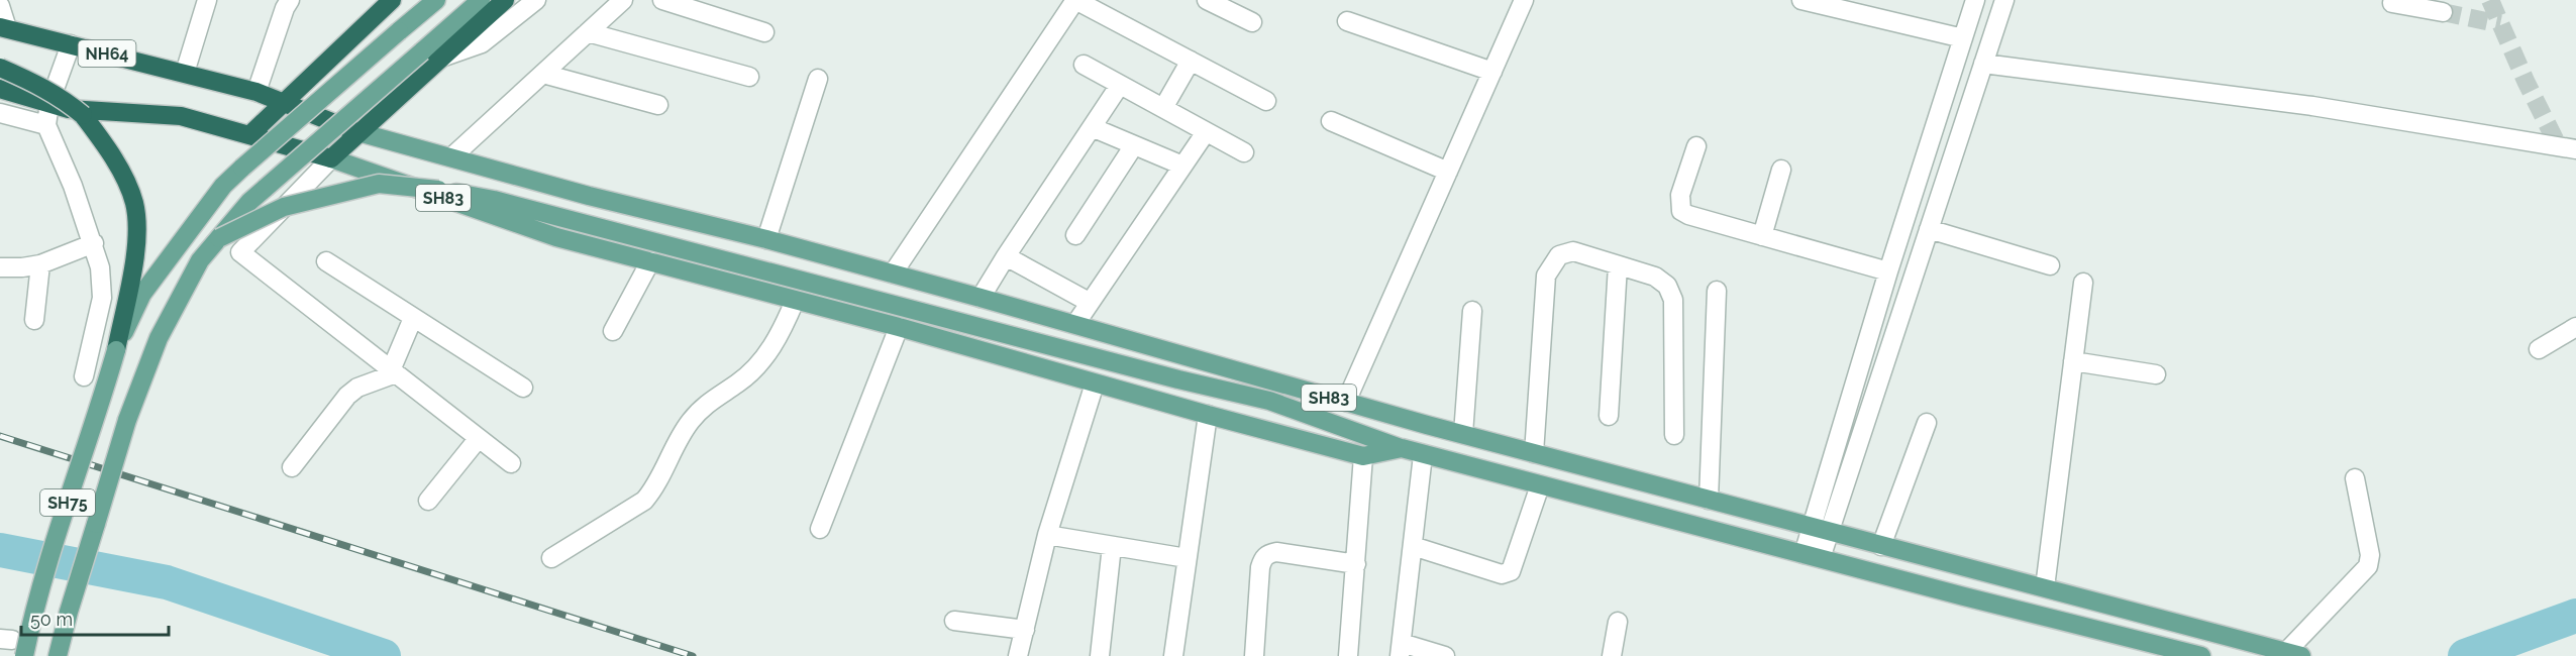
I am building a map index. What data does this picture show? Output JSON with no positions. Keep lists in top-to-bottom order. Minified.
{"streets":{"highway":["NH64"],"main road":["SH83","SH75"]},"crossings":[["NH64","SH83"]],"scale_bar":"50 m"}
